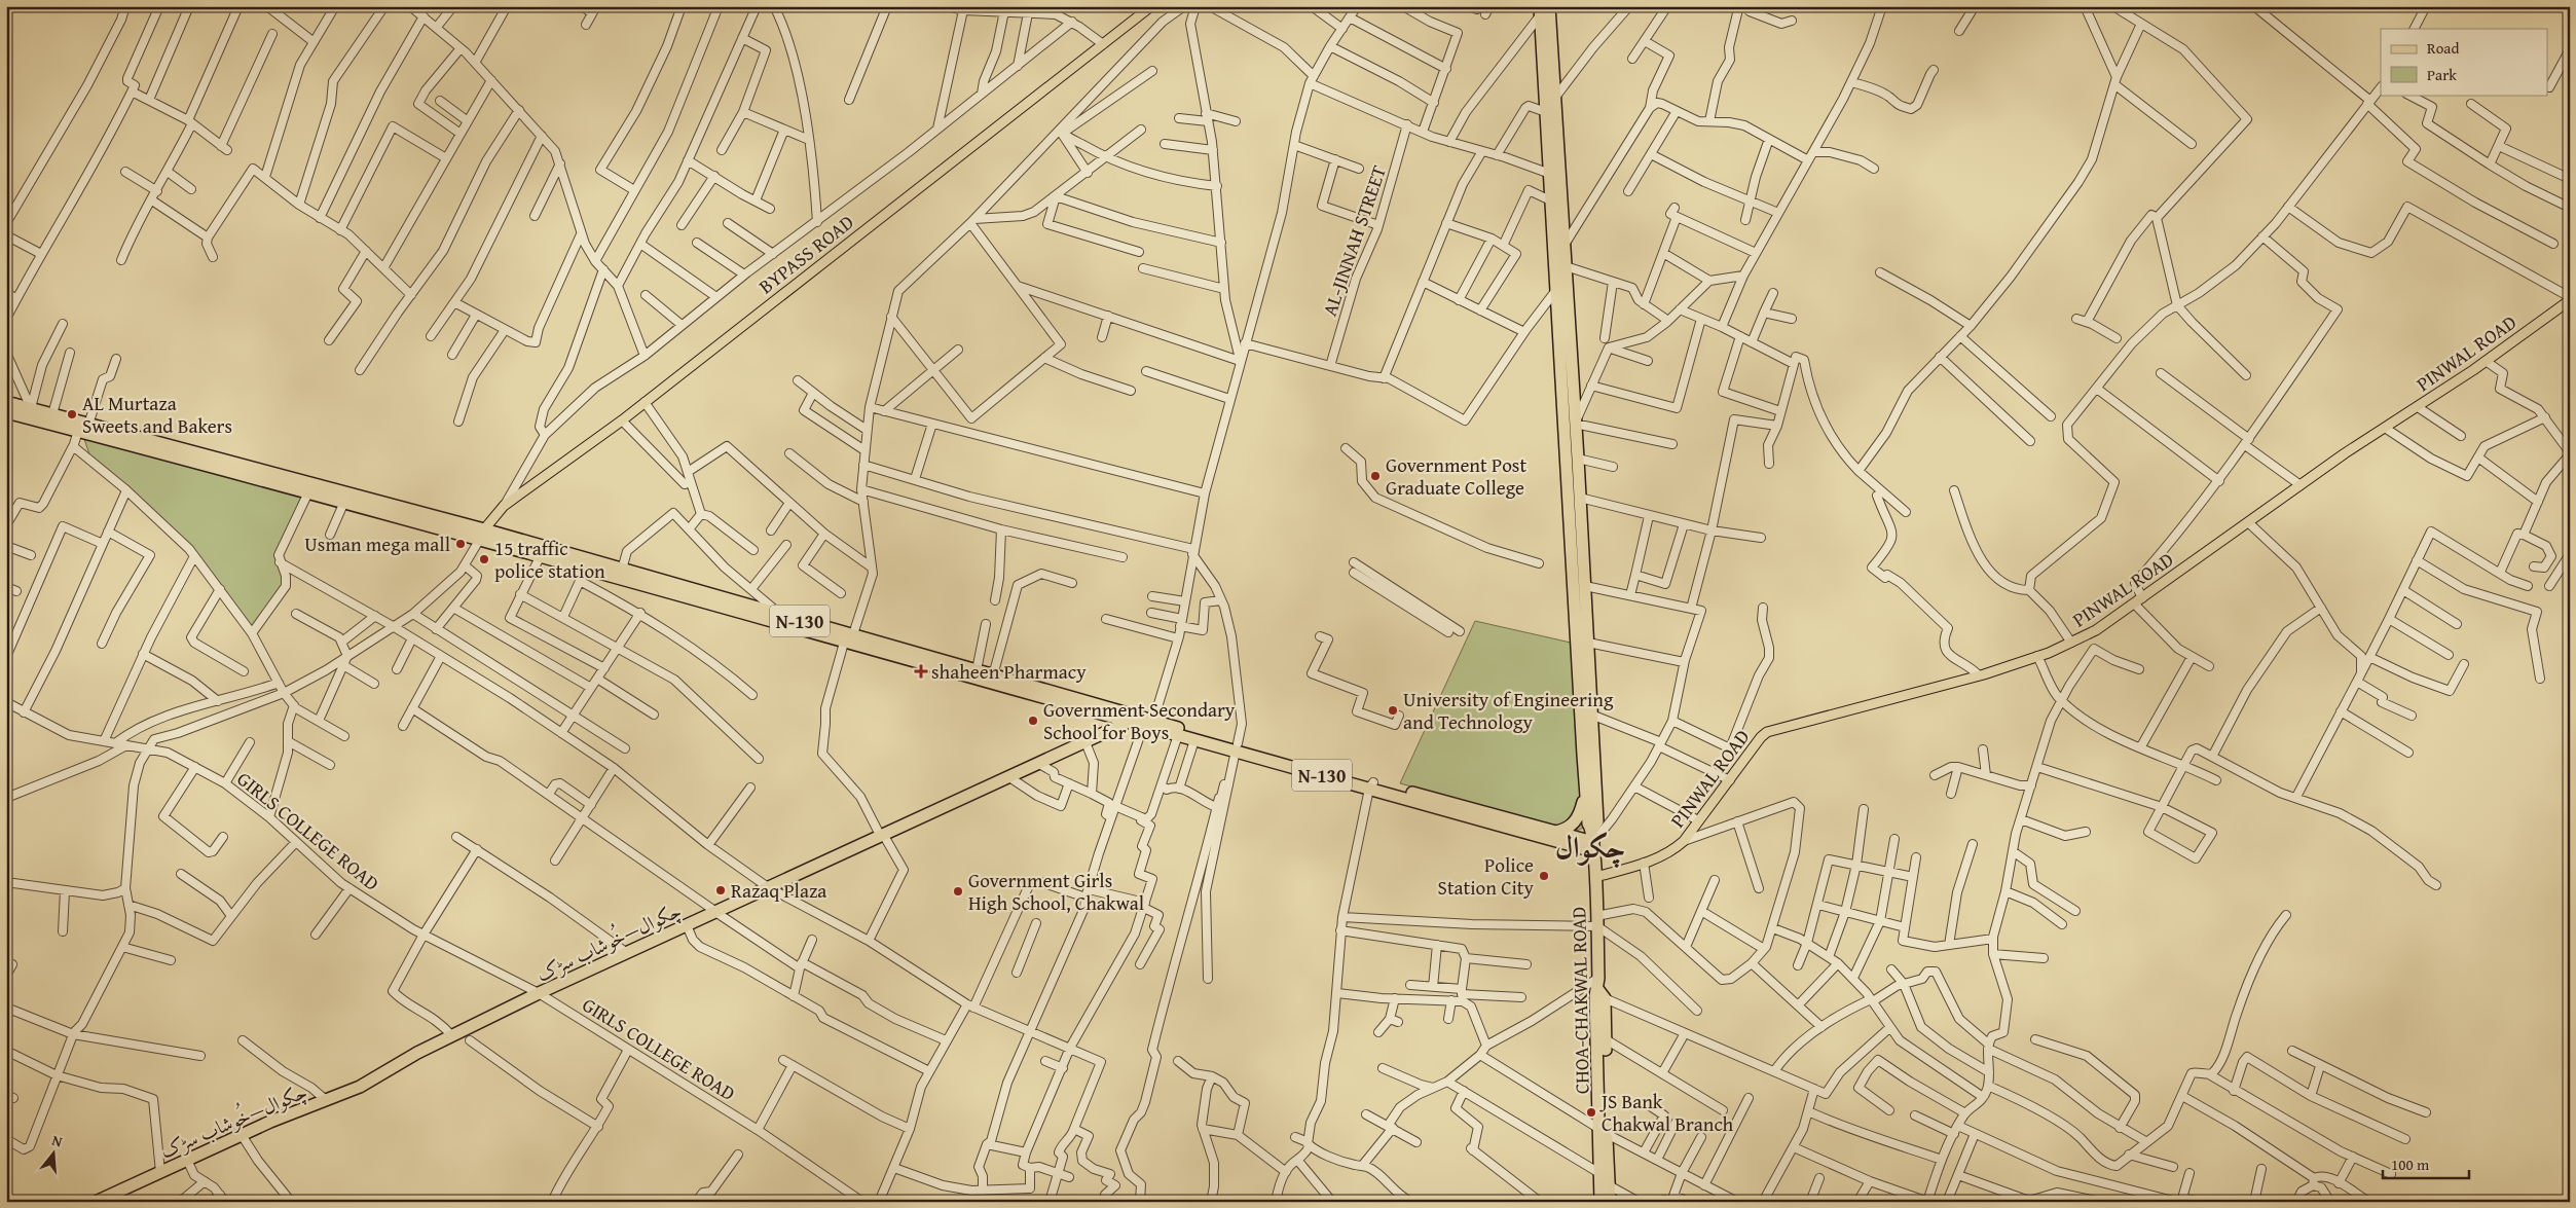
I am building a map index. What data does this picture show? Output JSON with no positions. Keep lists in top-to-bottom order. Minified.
{"streets":{"highway":["N-130","چکوال—خُوشاب سڑک","CHOA-CHAKWAL ROAD"],"main road":["BYPASS ROAD","PINWAL ROAD"],"street":["AL-JINNAH STREET","GIRLS COLLEGE ROAD"]},"crossings":[["BYPASS ROAD","N-130"],["PINWAL ROAD","CHOA-CHAKWAL ROAD"],["N-130","چکوال—خُوشاب سڑک"],["N-130","CHOA-CHAKWAL ROAD"],["GIRLS COLLEGE ROAD","چکوال—خُوشاب سڑک"]],"districts":["چکوال"],"places":{"other":["AL Murtaza Sweets and Bakers","Government Post Graduate College","Usman mega mall","15 traffic police station","University of Engineering and Technology","Government Secondary School for Boys","Police Station City","Razaq Plaza","Government Girls High School, Chakwal","JS Bank Chakwal Branch"],"health":["shaheen Pharmacy"]},"legend":["Road","Park"],"scale_bar":"100 m","north":"top"}
